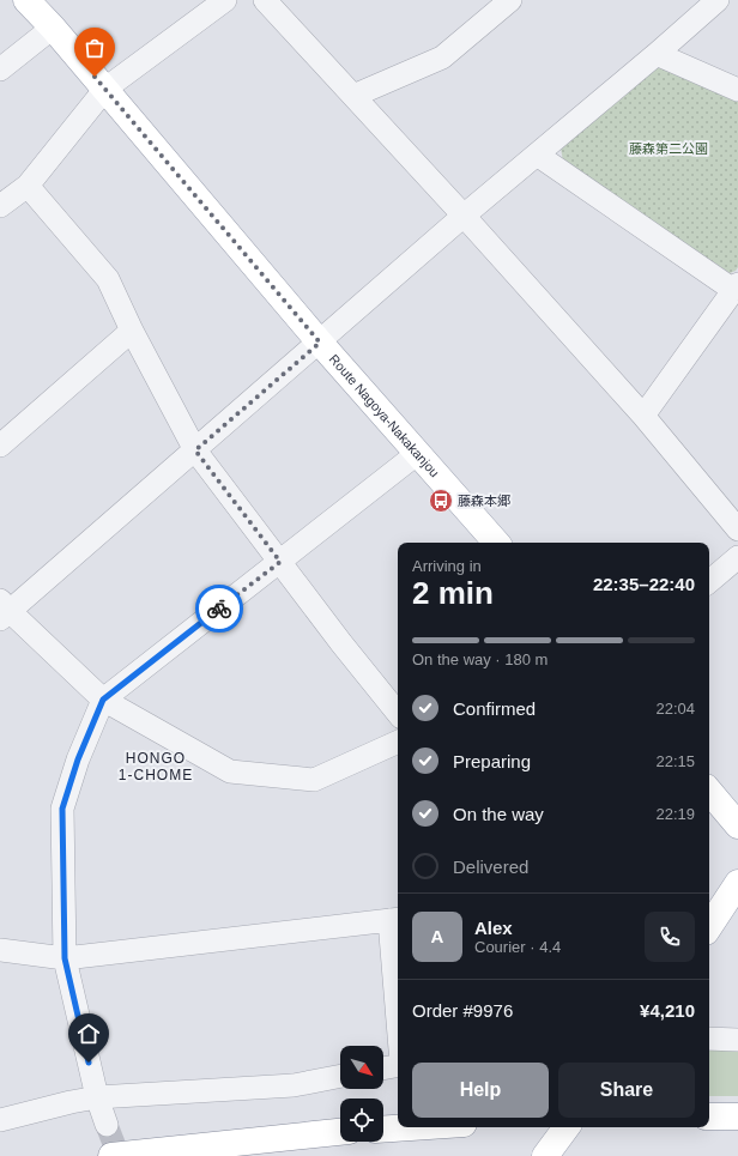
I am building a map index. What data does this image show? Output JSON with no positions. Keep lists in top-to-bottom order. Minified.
{"streets":{"main road":["Route Nagoya-Nakakanjou"]},"districts":["HONGO 1-CHOME"],"parks":["藤森第二公園"],"places":{"bus stop":["藤森本郷"]},"north":"bottom right","page":{"heading":["2 min","Arriving in","22:35–22:40"],"panel":["Alex","Courier · 4.4","Order #9976","¥4,210"],"bar":"On the way · 180 m","list":[["Confirmed","22:04"],["Preparing","22:15"],["On the way","22:19"],"Delivered"],"round":"A","buttons":["Help","Share"]}}
